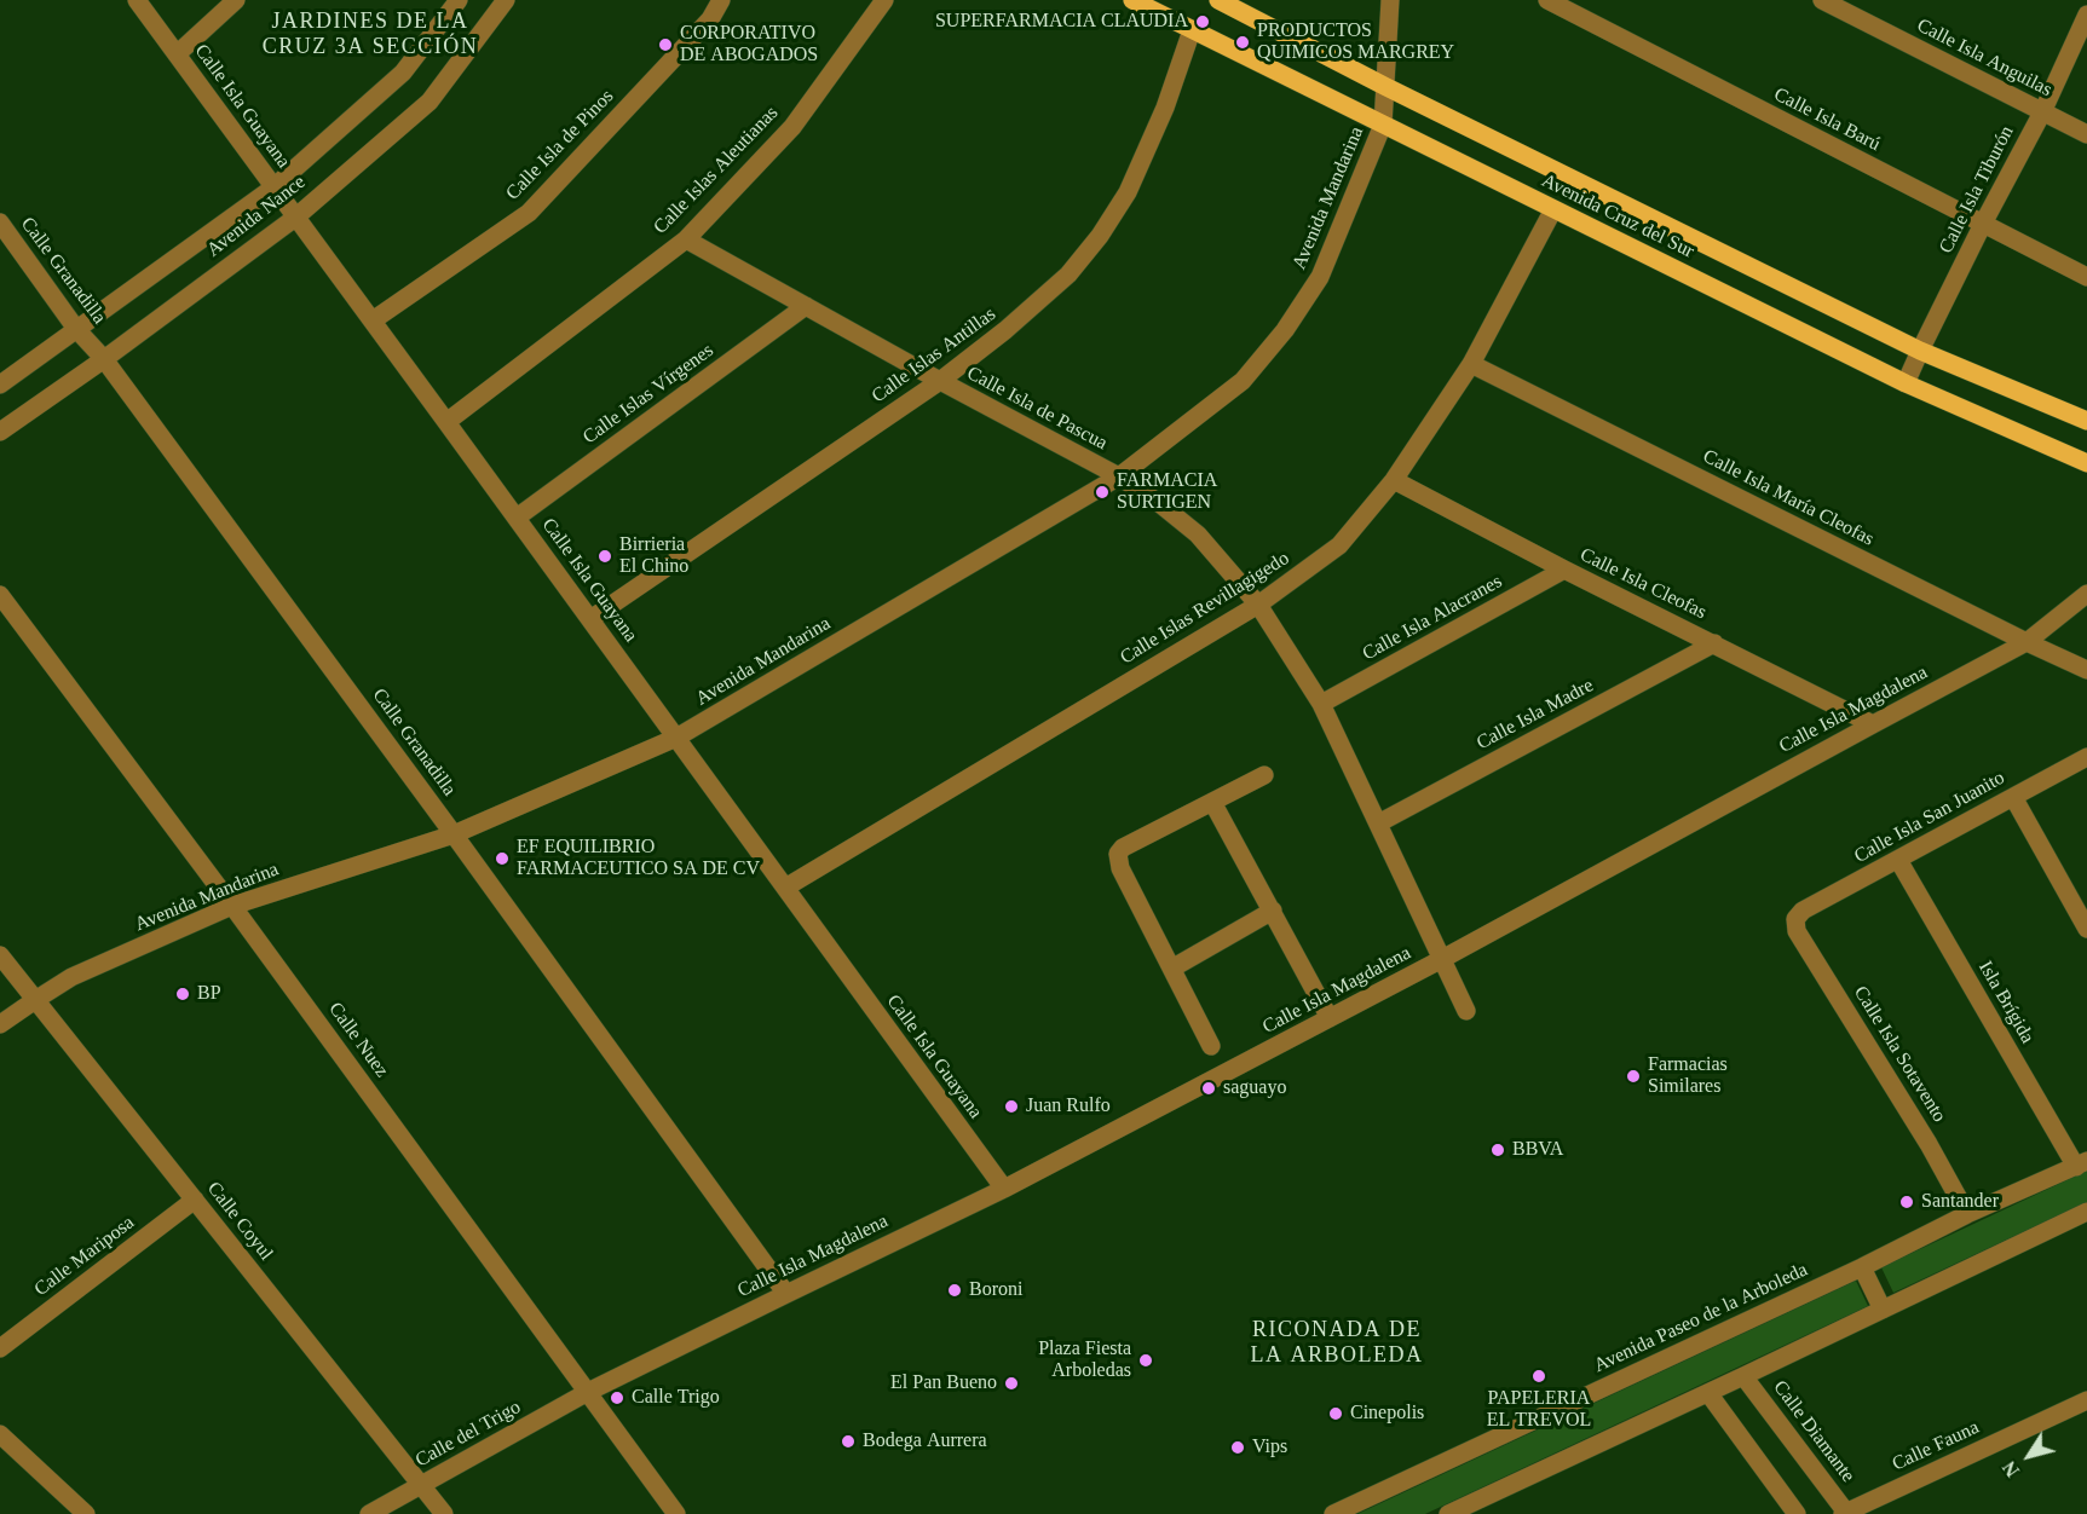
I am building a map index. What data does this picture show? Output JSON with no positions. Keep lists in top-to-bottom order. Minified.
{"streets":{"main road":["Avenida Cruz del Sur"],"street":["Calle Isla Anguilas","Calle Isla Guayana","Calle Isla Barú","Calle Isla de Pinos","Calle Islas Aleutianas","Calle Isla Tiburón","Avenida Mandarina","Avenida Nance","Calle Granadilla","Calle Islas Antillas","Calle Islas Vírgenes","Calle Isla de Pascua","Calle Isla María Cleofas","Calle Isla Cleofas","Calle Islas Revillagigedo","Calle Isla Alacranes","Calle Isla Magdalena","Calle Isla Madre","Calle Isla San Juanito","Isla Brígida","Calle Nuez","Calle Isla Sotavento","Calle Coyul","Calle Mariposa","Avenida Paseo de la Arboleda","Calle Diamante","Calle del Trigo","Calle Fauna"]},"crossings":[["Calle Isla Anguilas","Calle Isla Tiburón"],["Calle Isla Guayana","Calle Isla de Pinos"],["Calle Isla Guayana","Calle Islas Aleutianas"],["Calle Isla Guayana","Avenida Mandarina"],["Calle Isla Guayana","Avenida Nance"],["Calle Isla Guayana","Calle Islas Antillas"],["Calle Isla Guayana","Calle Islas Vírgenes"],["Calle Isla Guayana","Calle Islas Revillagigedo"],["Calle Isla Guayana","Calle Isla Magdalena"],["Calle Isla Barú","Calle Isla Tiburón"],["Calle Islas Aleutianas","Calle Isla de Pascua"],["Calle Isla Tiburón","Avenida Cruz del Sur"],["Avenida Mandarina","Avenida Cruz del Sur"],["Avenida Mandarina","Calle Granadilla"],["Avenida Mandarina","Calle Isla de Pascua"],["Avenida Mandarina","Calle Nuez"],["Avenida Mandarina","Calle Coyul"],["Avenida Nance","Calle Granadilla"],["Avenida Cruz del Sur","Calle Islas Antillas"],["Avenida Cruz del Sur","Calle Islas Revillagigedo"],["Calle Granadilla","Calle Isla Magdalena"],["Calle Islas Antillas","Calle Isla de Pascua"],["Calle Islas Vírgenes","Calle Isla de Pascua"],["Calle Isla de Pascua","Calle Islas Revillagigedo"],["Calle Isla de Pascua","Calle Isla Alacranes"],["Calle Isla de Pascua","Calle Isla Magdalena"],["Calle Isla de Pascua","Calle Isla Madre"],["Calle Isla María Cleofas","Calle Islas Revillagigedo"],["Calle Isla María Cleofas","Calle Isla Magdalena"],["Calle Isla Cleofas","Calle Islas Revillagigedo"],["Calle Isla Cleofas","Calle Isla Alacranes"],["Calle Isla Cleofas","Calle Isla Magdalena"],["Calle Isla Cleofas","Calle Isla Madre"],["Calle Isla Magdalena","Calle Nuez"],["Calle Isla Magdalena","Calle del Trigo"],["Calle Isla San Juanito","Isla Brígida"],["Calle Isla San Juanito","Calle Isla Sotavento"],["Isla Brígida","Avenida Paseo de la Arboleda"],["Calle Nuez","Calle del Trigo"],["Calle Isla Sotavento","Avenida Paseo de la Arboleda"],["Calle Coyul","Calle Mariposa"],["Calle Coyul","Calle del Trigo"],["Calle Diamante","Calle Fauna"]],"districts":["JARDINES DE LA CRUZ 3A SECCIÓN","RICONADA DE LA ARBOLEDA"],"places":["SUPERFARMACIA CLAUDIA","PRODUCTOS QUIMICOS MARGREY","CORPORATIVO DE ABOGADOS","FARMACIA SURTIGEN","Birrieria El Chino","EF EQUILIBRIO FARMACEUTICO SA DE CV","BP","Farmacias Similares","saguayo","Juan Rulfo","BBVA","Santander","Boroni","Plaza Fiesta Arboledas","PAPELERIA EL TREVOL","El Pan Bueno","Calle Trigo","Cinepolis","Bodega Aurrera","Vips"],"north":"bottom left"}
